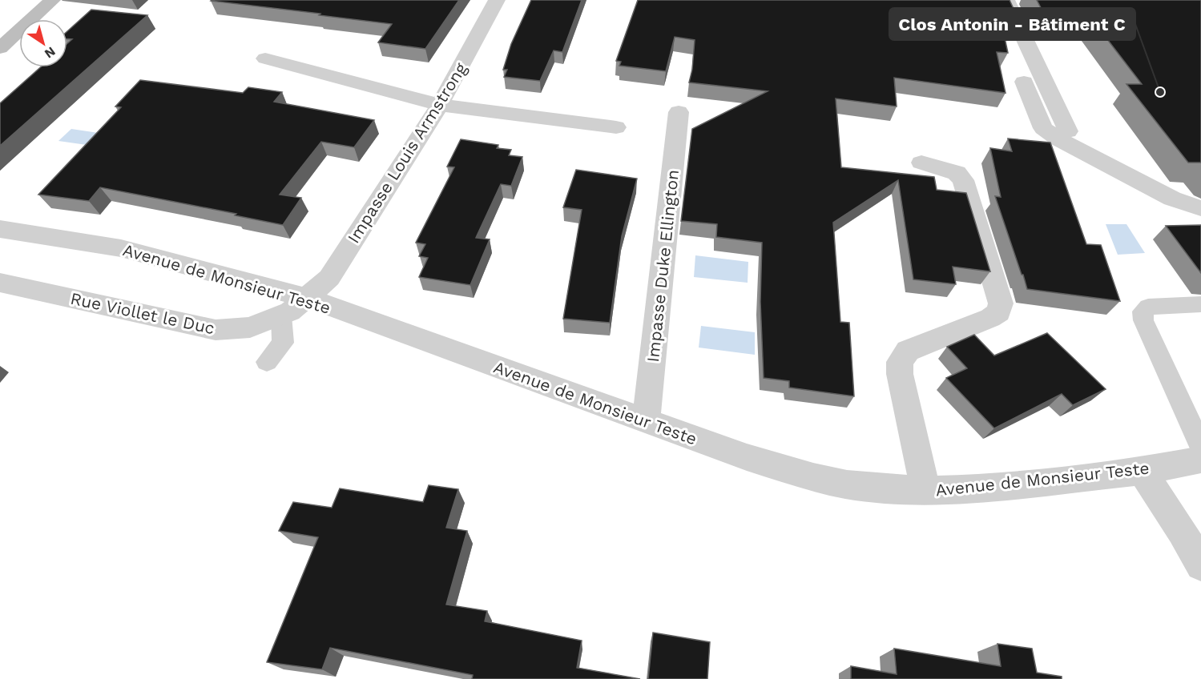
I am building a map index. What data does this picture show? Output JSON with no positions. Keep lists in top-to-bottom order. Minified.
{"streets":{"street":["Impasse Louis Armstrong","Impasse Duke Ellington","Avenue de Monsieur Teste","Rue Viollet le Duc"]},"crossings":[["Impasse Louis Armstrong","Avenue de Monsieur Teste"],["Impasse Louis Armstrong","Rue Viollet le Duc"],["Impasse Duke Ellington","Avenue de Monsieur Teste"],["Avenue de Monsieur Teste","Rue Viollet le Duc"]],"places":["Clos Antonin - Bâtiment C"],"north":"bottom right"}
